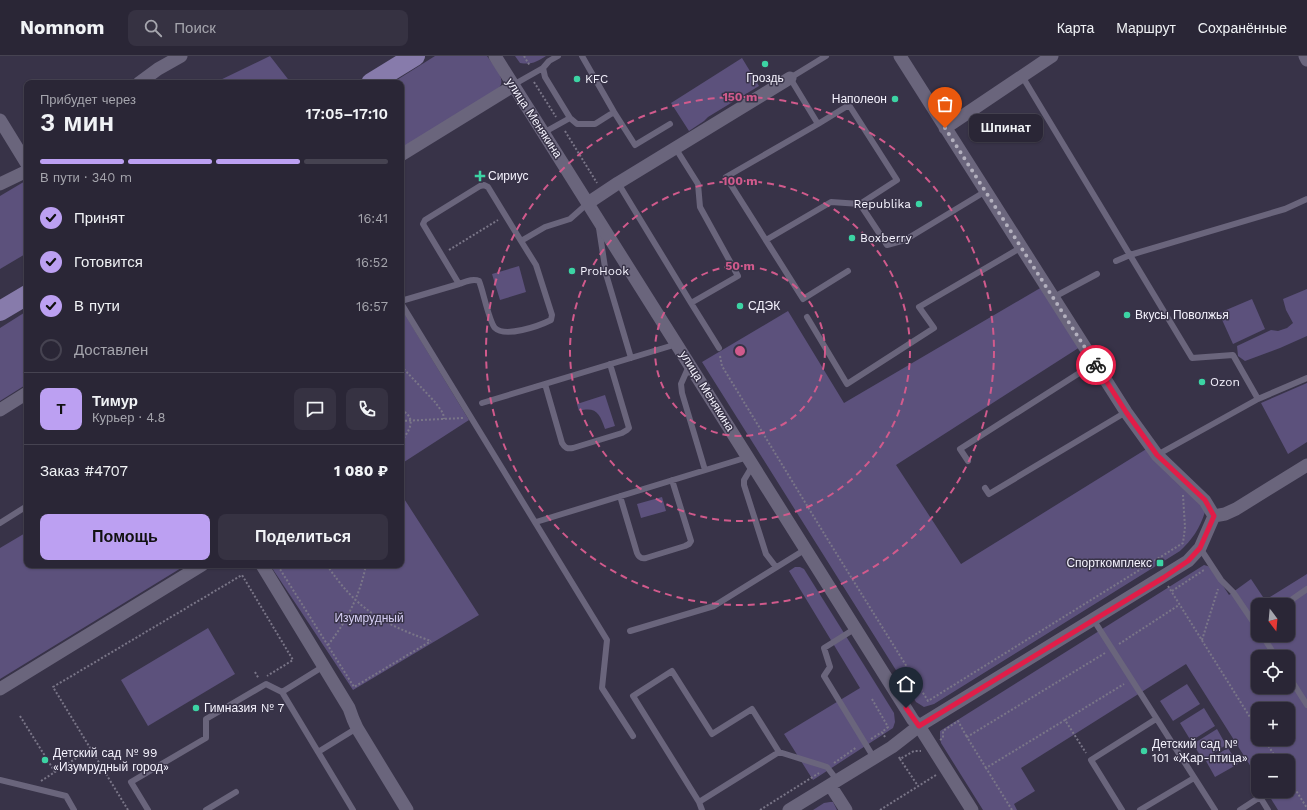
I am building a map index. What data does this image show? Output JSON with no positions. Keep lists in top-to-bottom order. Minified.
{"streets":{"street":["улица Менякина"]},"parks":["Изумрудный"],"places":{"other":["Гроздь","KFC","Наполеон","Шпинат","Republika","Boxberry","ProHook","СДЭК","Вкусы Поволжья","Ozon","Гимназия № 7","Детский сад № 101 «Жар-птица»","Детский сад № 99 «Изумрудный город»"],"health":["Сириус"],"transit":["Спорткомплекс"]},"north":"bottom","page":{"header":"Nomnom","search":"Поиск","nav":["Карта","Маршрут","Сохранённые"],"heading":["3 мин","Прибудет через","17:05–17:10"],"panel":["Тимур","Курьер · 4.8","Заказ #4707","1 080 ₽"],"bubble":"Шпинат","bar":"В пути · 340 m","list":[["Принят","16:41"],["Готовится","16:52"],["В пути","16:57"],"Доставлен"],"round":"Т","buttons":["Помощь","Поделиться"],"map_buttons":["+","−"]},"rings":["150 m","100 m","50 m"]}
